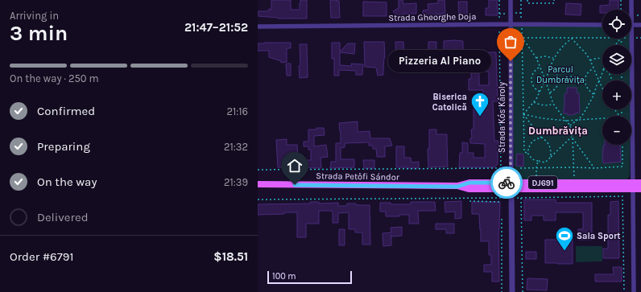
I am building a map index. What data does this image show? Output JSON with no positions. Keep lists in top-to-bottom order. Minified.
{"streets":{"main road":["Strada Petőfi Sándor","DJ691"],"street":["Strada Gheorghe Doja","Strada Kós Károly"]},"crossings":[["Strada Gheorghe Doja","Strada Kós Károly"],["Strada Kós Károly","Strada Petőfi Sándor"]],"districts":["Dumbrăvița"],"parks":["Parcul Dumbrăvița"],"places":{"other":["Pizzeria Al Piano"],"church":["Biserica Catolică"],"sports":["Sala Sport"]},"scale_bar":"100 m","page":{"heading":["3 min","Arriving in","21:47–21:52"],"panel":["Order #6791","$18.51"],"map_buttons":["+","−"],"bubble":"Pizzeria Al Piano","bar":"On the way · 250 m","list":[["Confirmed","21:16"],["Preparing","21:32"],["On the way","21:39"],"Delivered"],"scale":"100 m"}}
